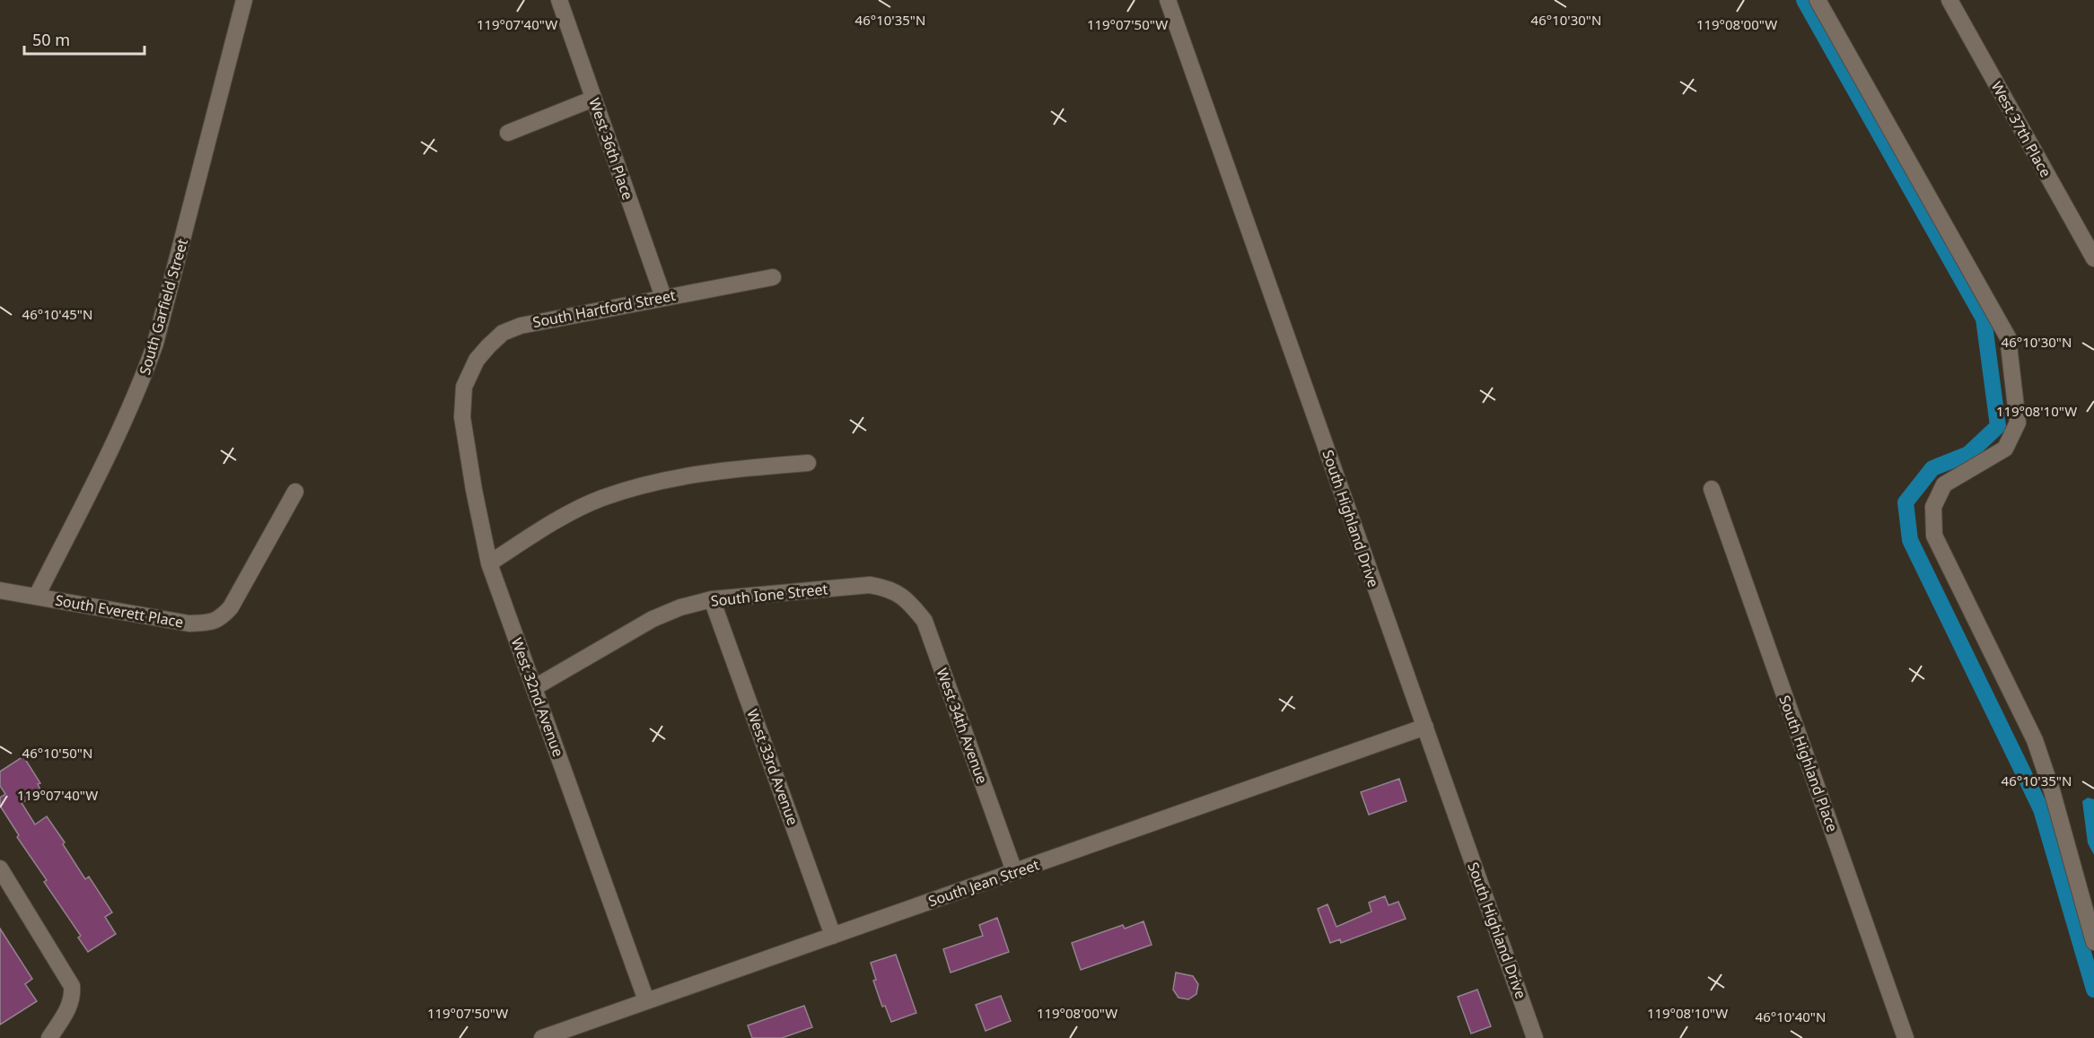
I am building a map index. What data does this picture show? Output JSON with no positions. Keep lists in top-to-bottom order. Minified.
{"streets":{"street":["West 37th Place","West 36th Place","South Garfield Street","South Hartford Street","South Highland Drive","South Ione Street","South Everett Place","West 32nd Avenue","West 34th Avenue","South Highland Place","West 33rd Avenue","South Jean Street"]},"crossings":[["West 36th Place","South Hartford Street"],["South Garfield Street","South Everett Place"],["South Hartford Street","West 32nd Avenue"],["South Highland Drive","South Jean Street"],["South Ione Street","West 32nd Avenue"],["South Ione Street","West 34th Avenue"],["South Ione Street","West 33rd Avenue"],["West 32nd Avenue","South Jean Street"],["West 34th Avenue","South Jean Street"],["West 33rd Avenue","South Jean Street"]],"scale_bar":"50 m","coordinates":["46°10'35\"N","46°10'30\"N","119°07'40\"W","119°07'50\"W","119°08'00\"W","46°10'45\"N","119°08'10\"W","46°10'50\"N","46°10'40\"N"]}
